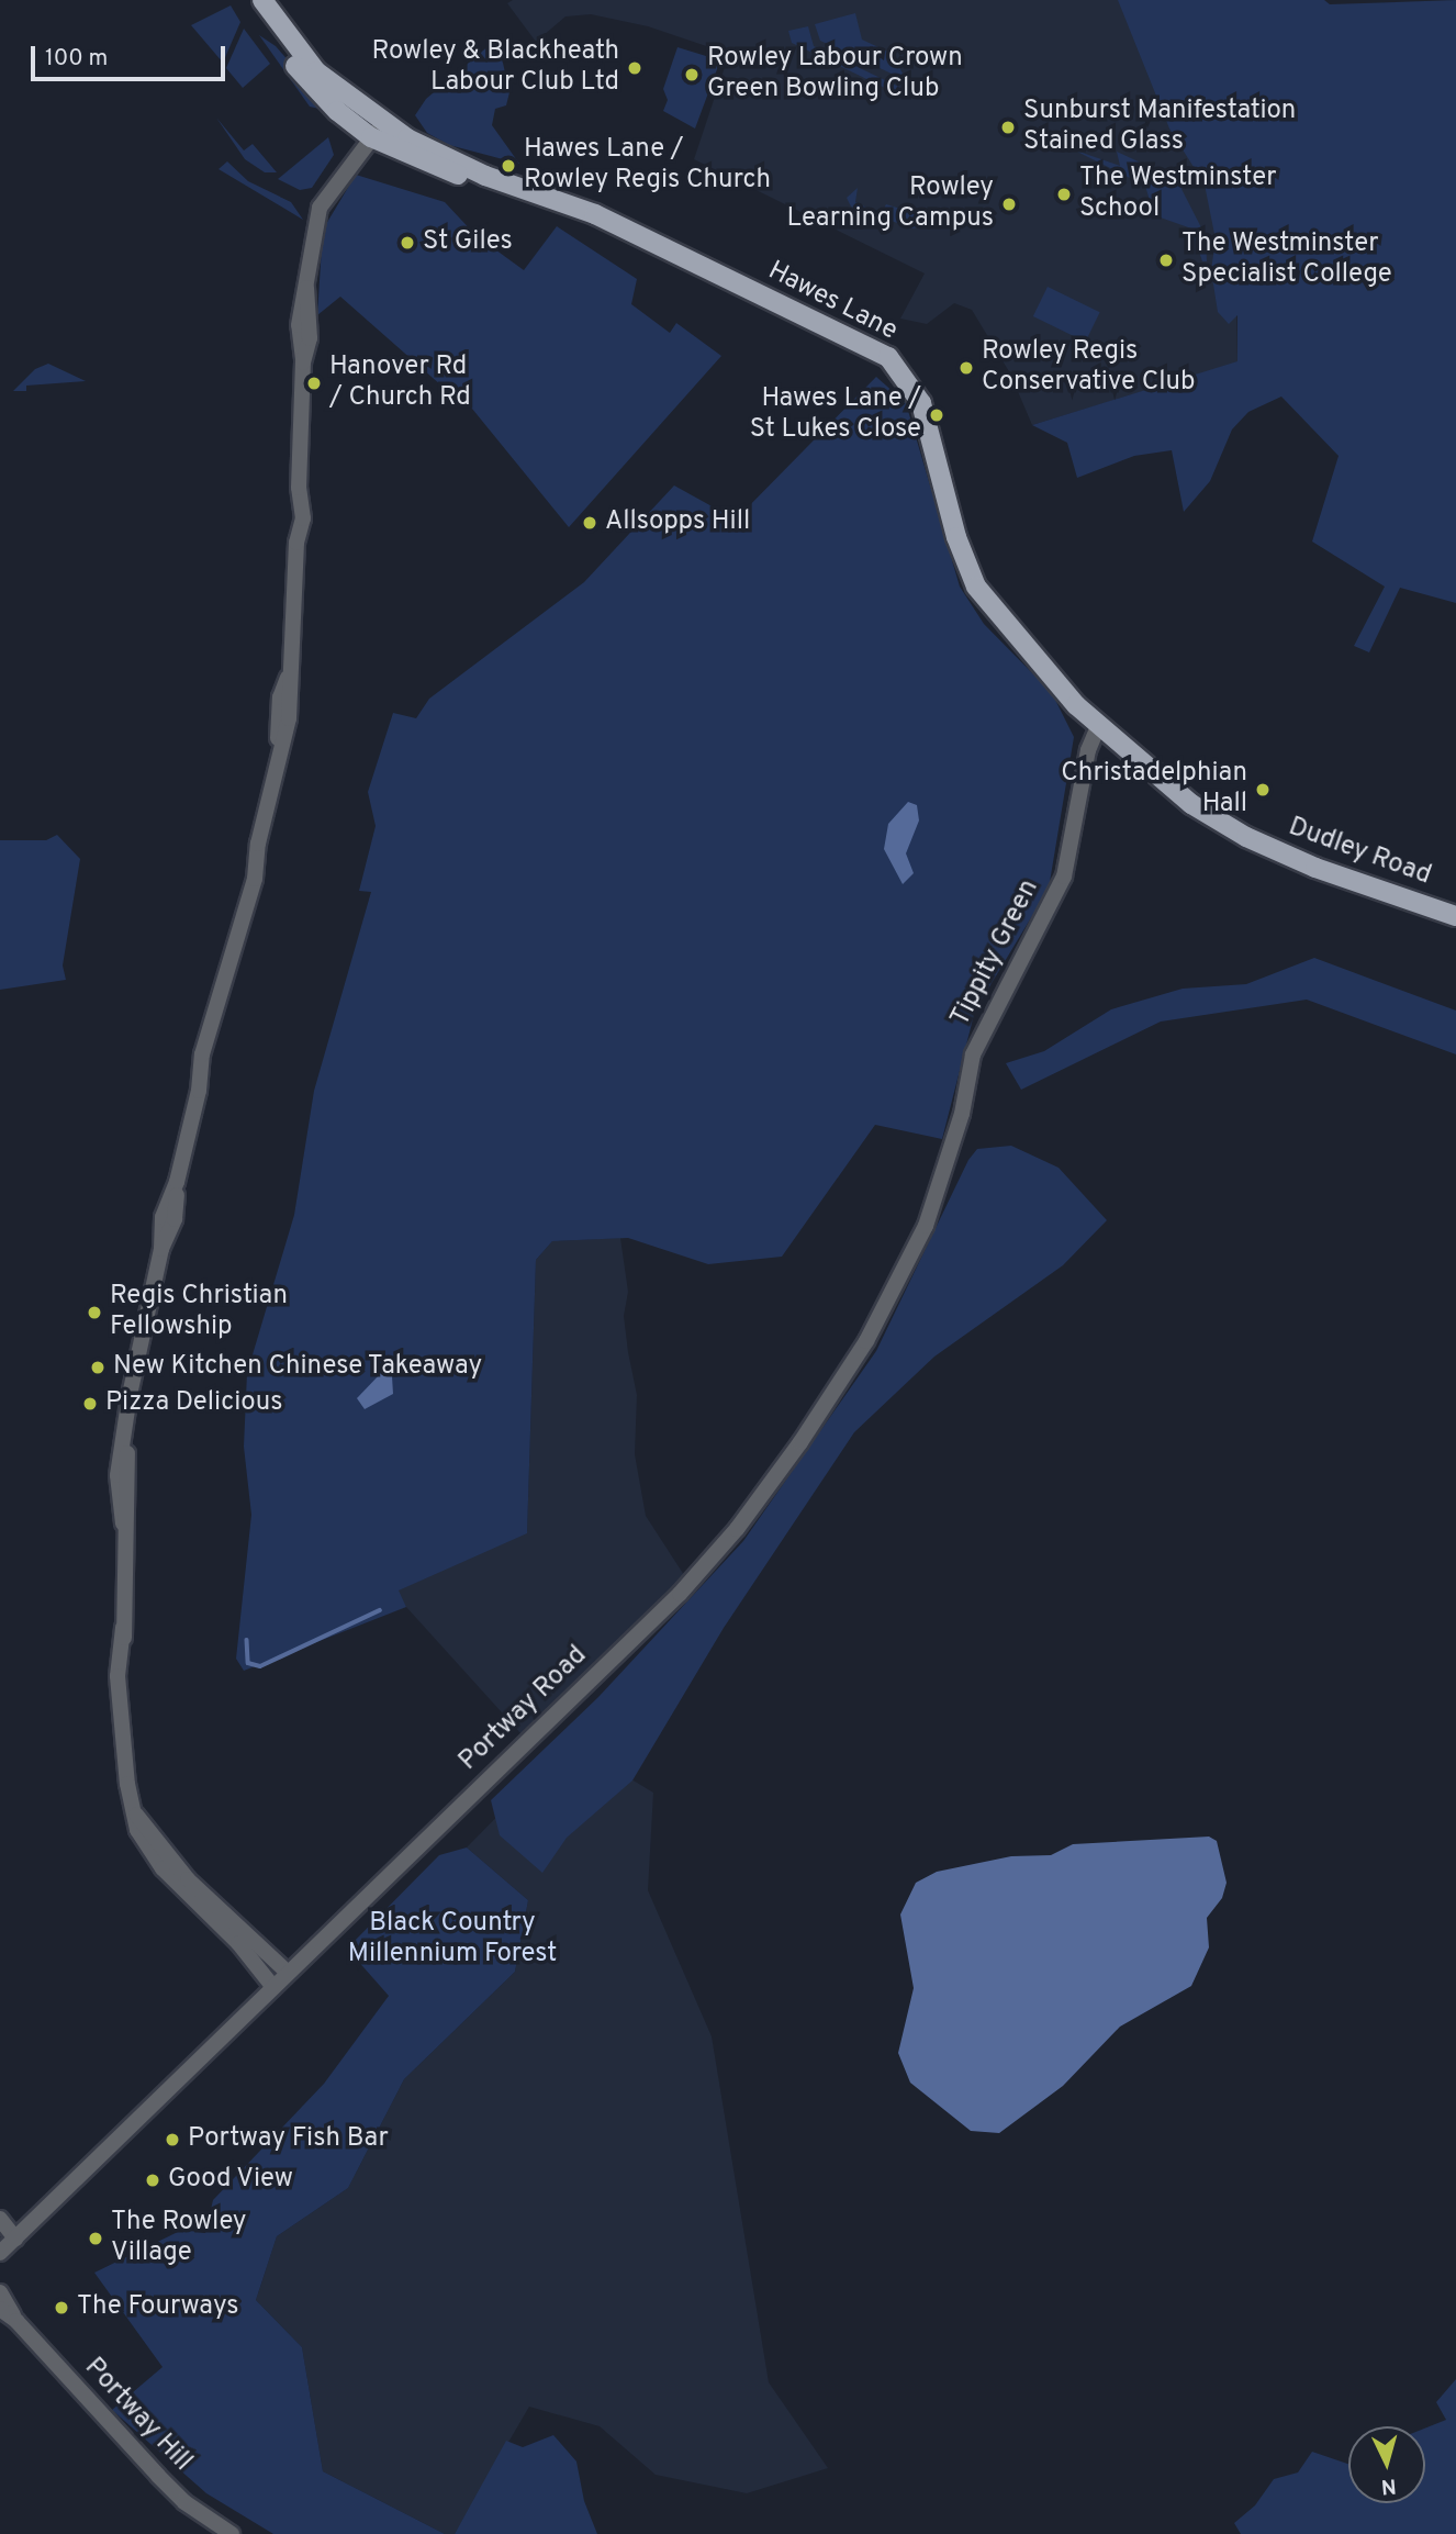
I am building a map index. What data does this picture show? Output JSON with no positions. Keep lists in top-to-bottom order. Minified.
{"streets":{"main road":["Hawes Lane","Dudley Road"],"street":["Tippity Green","Portway Road","Portway Hill"]},"crossings":[["Hawes Lane","Dudley Road"],["Hawes Lane","Tippity Green"],["Dudley Road","Tippity Green"],["Tippity Green","Portway Road"]],"parks":["Black Country Millennium Forest"],"places":["Rowley & Blackheath Labour Club Ltd","Rowley Labour Crown Green Bowling Club","Sunburst Manifestation Stained Glass","Hawes Lane / Rowley Regis Church","The Westminster School","Rowley Learning Campus","St Giles","The Westminster Specialist College","Rowley Regis Conservative Club","Hanover Rd / Church Rd","Hawes Lane / St Lukes Close","Allsopps Hill","Christadelphian Hall","Regis Christian Fellowship","New Kitchen Chinese Takeaway","Pizza Delicious","Portway Fish Bar","Good View","The Rowley Village","The Fourways"],"scale_bar":"100 m","north":"bottom"}
